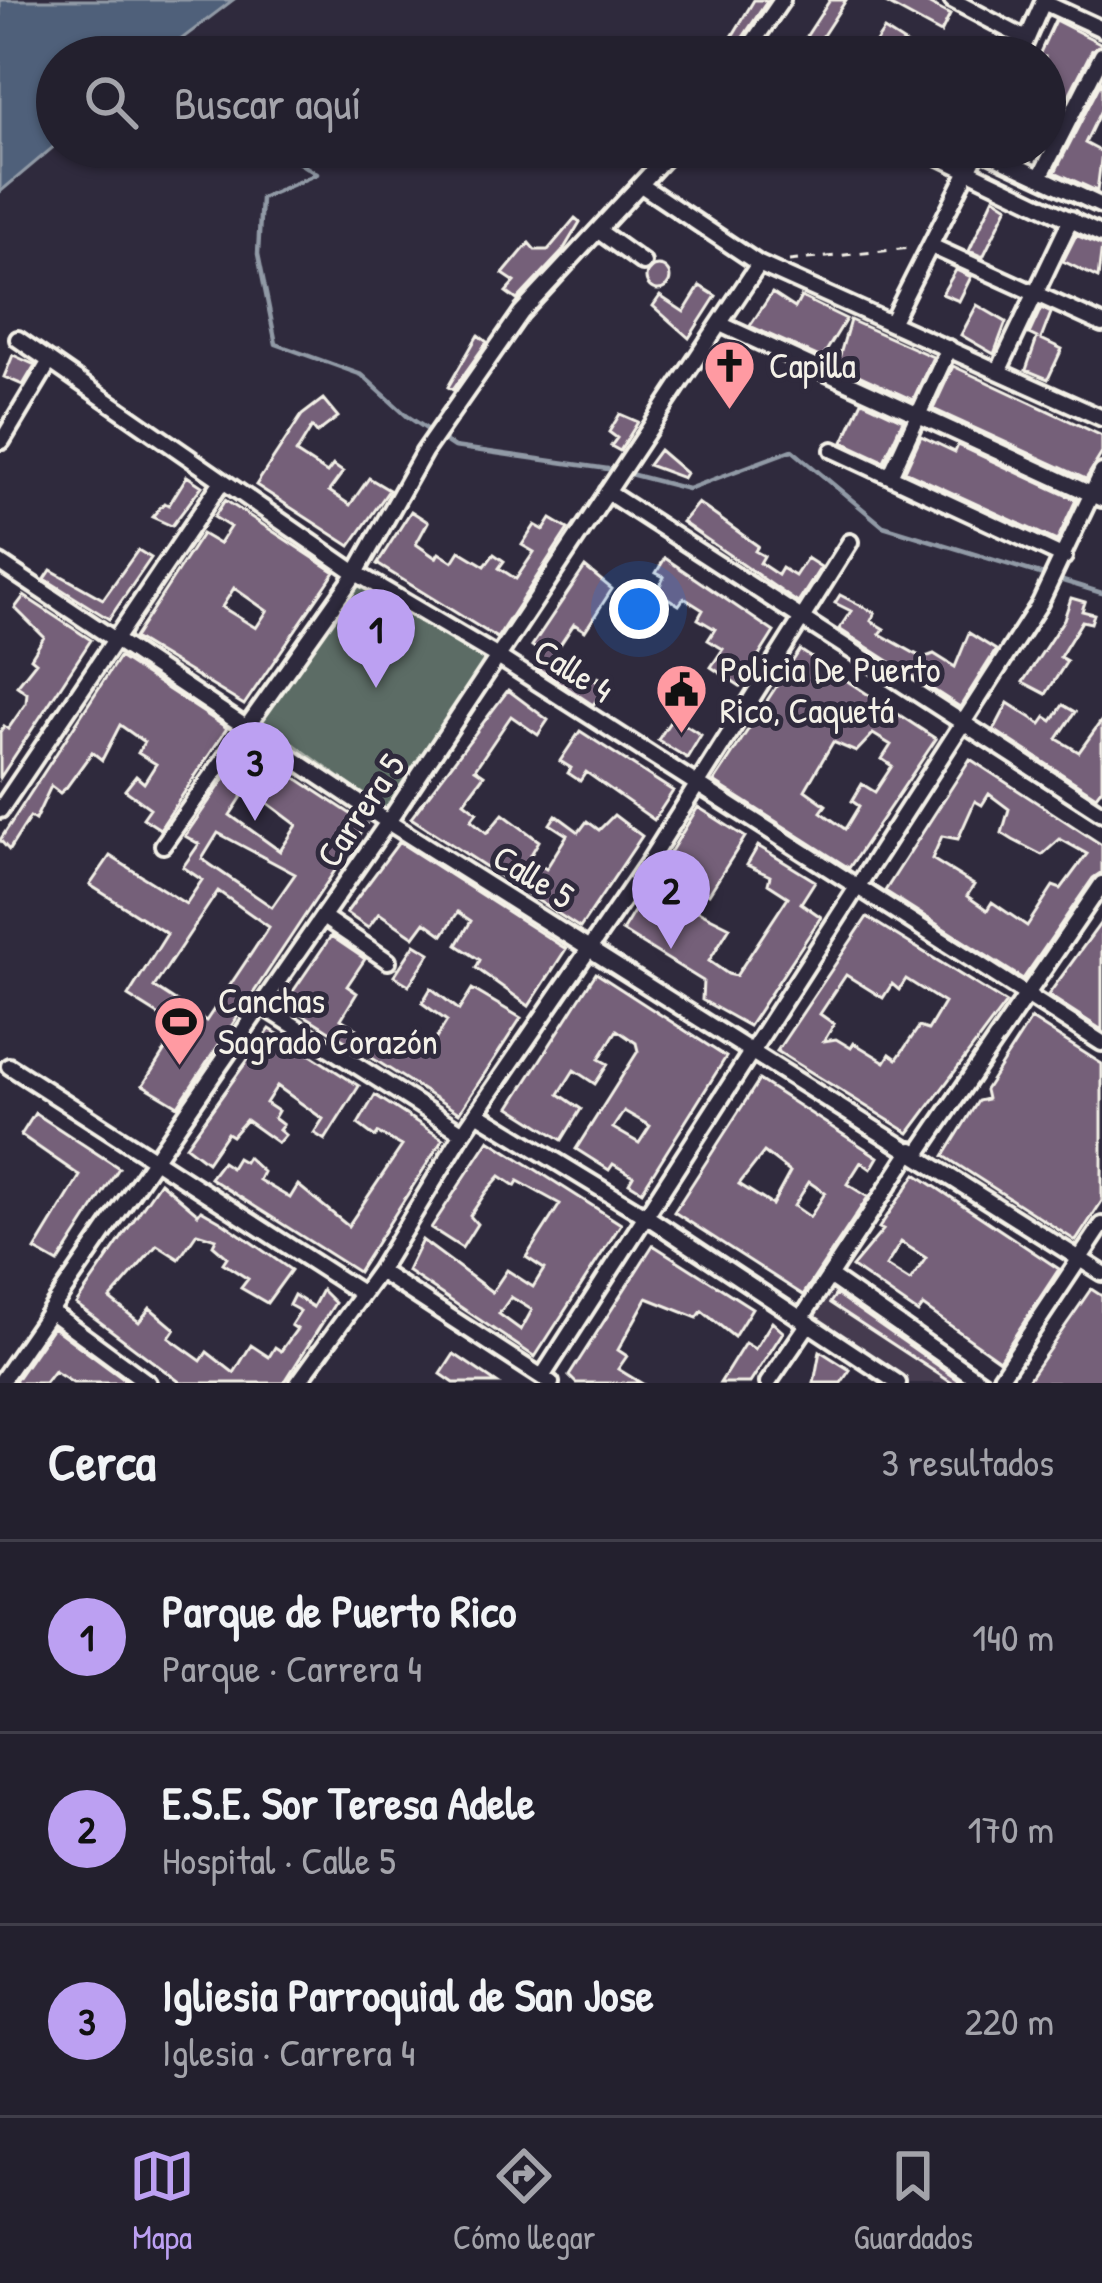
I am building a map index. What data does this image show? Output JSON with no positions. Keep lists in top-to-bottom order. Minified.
{"streets":{"street":["Calle 4","Carrera 5","Calle 5"]},"crossings":[["Calle 4","Carrera 5"],["Carrera 5","Calle 5"]],"places":{"church":["Capilla"],"public building":["Policia De Puerto Rico, Caquetá"],"sports":["Canchas Sagrado Corazón"]},"page":{"search":"Buscar aquí","pins":["1","3","2"],"heading":["Cerca","3 resultados"],"list":[{"mark":"1","name":"Parque de Puerto Rico","note":"Parque · Carrera 4","value":"140 m"},{"mark":"2","name":"E.S.E. Sor Teresa Adele","note":"Hospital · Calle 5","value":"170 m"},{"mark":"3","name":"Igliesia Parroquial de San Jose","note":"Iglesia · Carrera 4","value":"220 m"}],"nav":["Mapa","Cómo llegar","Guardados"]}}
